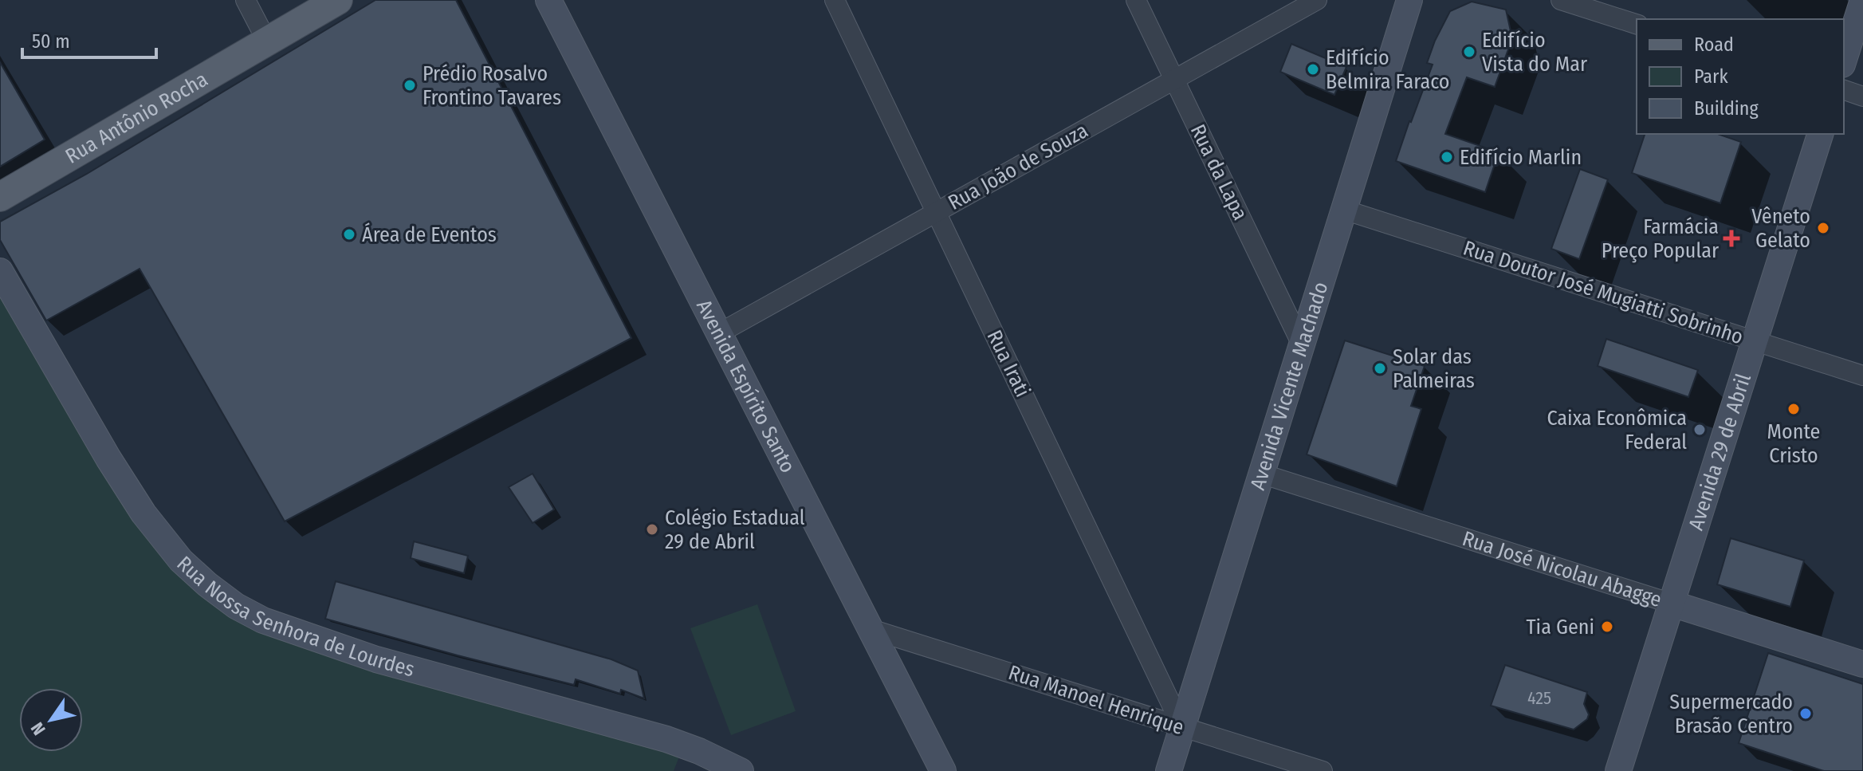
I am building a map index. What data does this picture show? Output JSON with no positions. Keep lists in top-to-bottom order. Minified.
{"streets":{"main road":["Rua Antônio Rocha","Avenida Espírito Santo","Avenida Vicente Machado","Avenida 29 de Abril","Rua José Nicolau Abagge","Rua Nossa Senhora de Lourdes"],"street":["Rua João de Souza","Rua da Lapa","Rua Doutor José Mugiatti Sobrinho","Rua Irati","Rua Manoel Henrique"]},"crossings":[["Rua João de Souza","Rua da Lapa"],["Rua João de Souza","Rua Irati"],["Rua João de Souza","Avenida Espírito Santo"],["Rua da Lapa","Avenida Vicente Machado"],["Rua Doutor José Mugiatti Sobrinho","Avenida Vicente Machado"],["Rua Doutor José Mugiatti Sobrinho","Avenida 29 de Abril"],["Rua Irati","Avenida Vicente Machado"],["Rua Irati","Rua Manoel Henrique"],["Avenida Espírito Santo","Rua Manoel Henrique"],["Avenida Vicente Machado","Rua José Nicolau Abagge"],["Avenida Vicente Machado","Rua Manoel Henrique"],["Avenida 29 de Abril","Rua José Nicolau Abagge"]],"places":{"other":["Edifício Vista do Mar","Edifício Belmira Faraco","Prédio Rosalvo Frontino Tavares","Edifício Marlin","Vêneto Gelato","Área de Eventos","Solar das Palmeiras","Monte Cristo","Caixa Econômica Federal","Colégio Estadual 29 de Abril","Tia Geni","Supermercado Brasão Centro"],"health":["Farmácia Preço Popular"]},"house_numbers":["425"],"legend":["Road","Park","Building"],"scale_bar":"50 m","north":"bottom left"}
